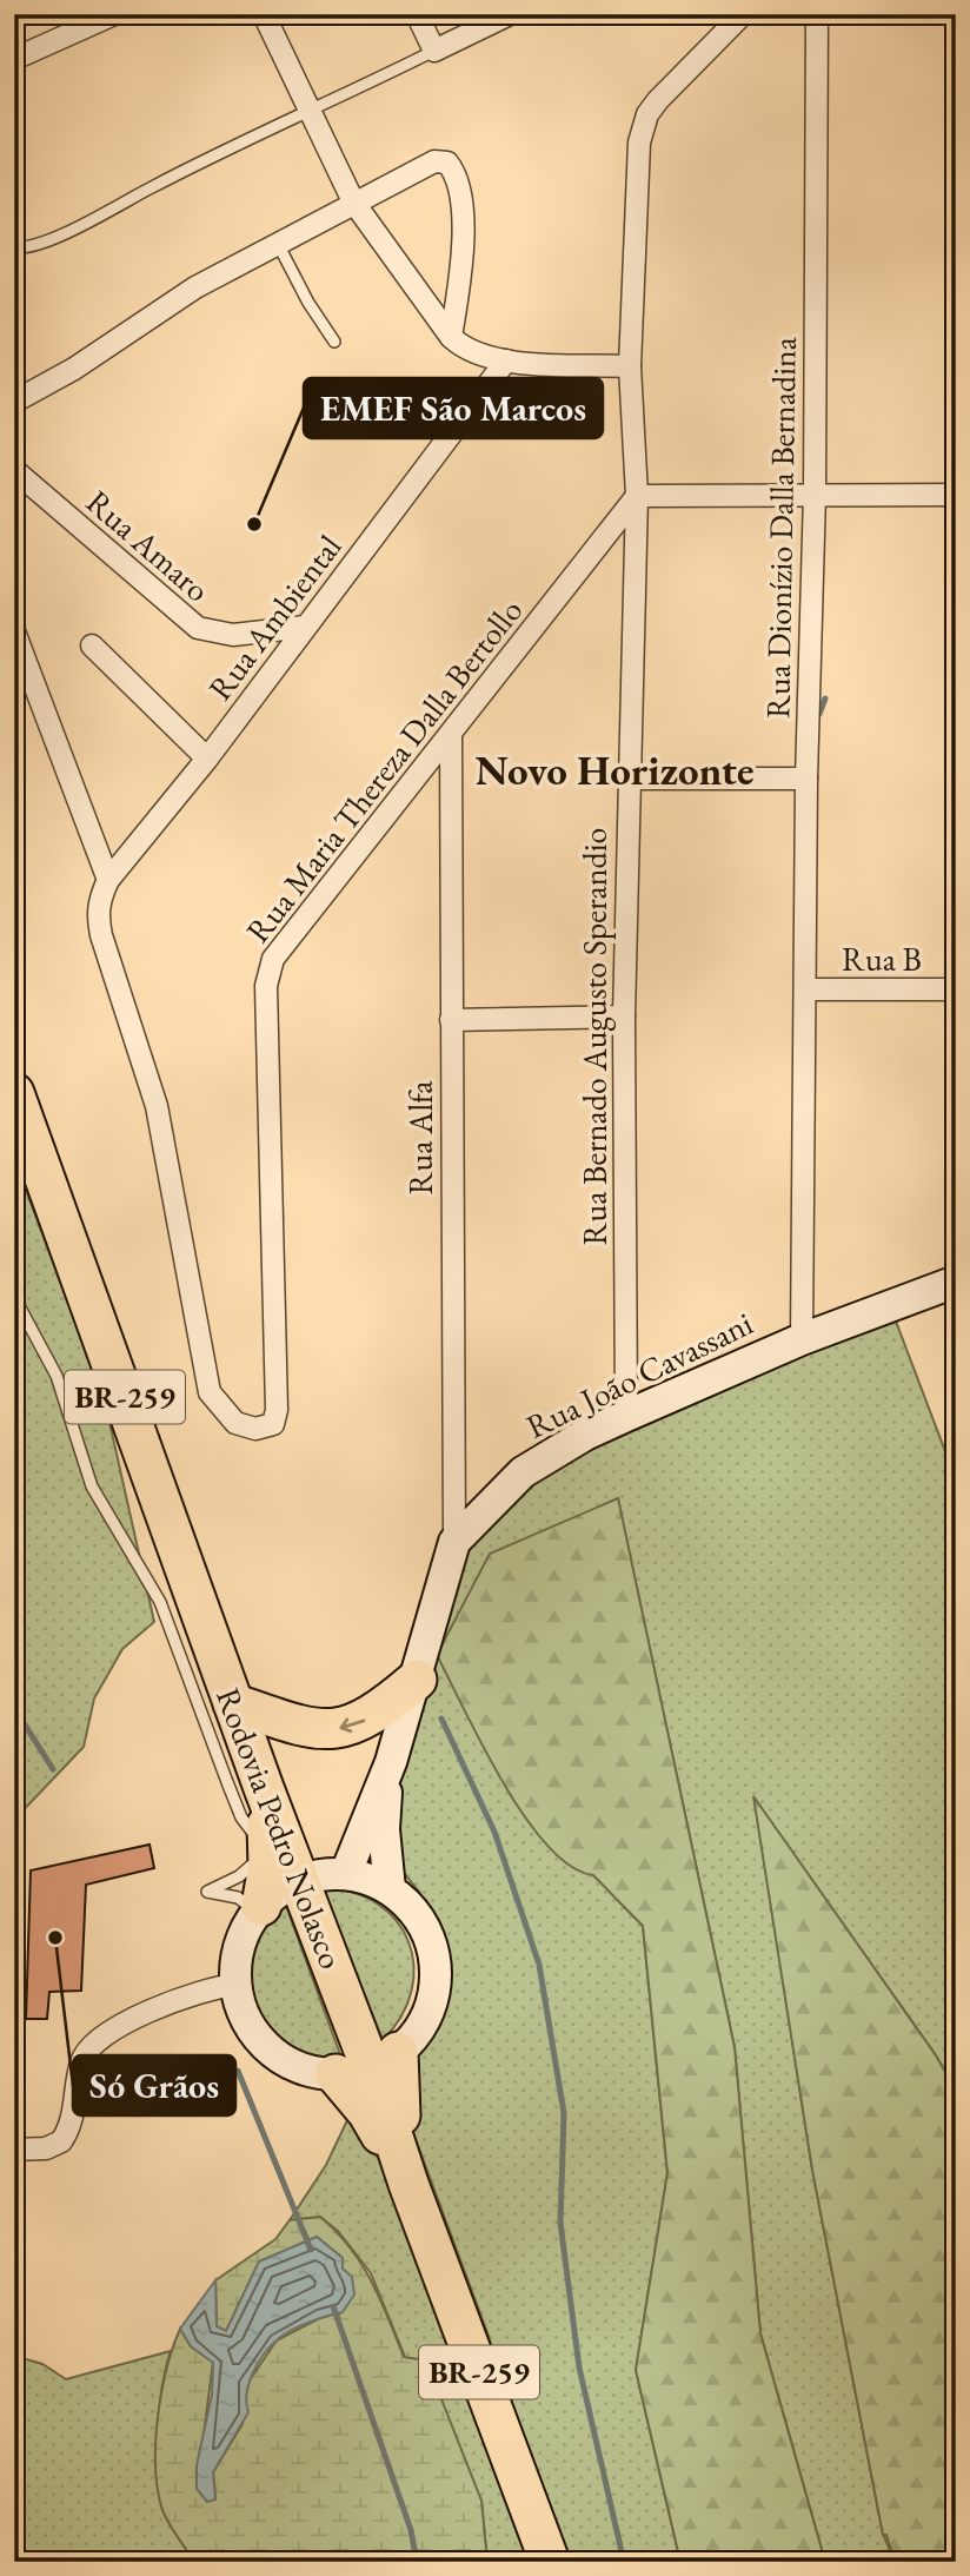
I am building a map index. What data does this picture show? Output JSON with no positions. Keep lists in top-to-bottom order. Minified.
{"streets":{"highway":["BR-259","Rodovia Pedro Nolasco"],"main road":["Rua João Cavassani"],"street":["Rua Dionízio Dalla Bernadina","Rua Amaro","Rua Ambiental","Rua Maria Thereza Dalla Bertollo","Rua B","Rua Bernado Augusto Sperandio","Rua Alfa"]},"crossings":[["Rua Dionízio Dalla Bernadina","Rua B"],["Rua Dionízio Dalla Bernadina","Rua João Cavassani"],["Rua Amaro","Rua Ambiental"],["Rua Ambiental","Rua Maria Thereza Dalla Bertollo"],["Rua Maria Thereza Dalla Bertollo","Rua Bernado Augusto Sperandio"],["Rua Maria Thereza Dalla Bertollo","Rua Alfa"],["Rua Bernado Augusto Sperandio","Rua João Cavassani"],["Rua Alfa","Rua João Cavassani"]],"districts":["Novo Horizonte"],"places":["EMEF São Marcos","Só Grãos"]}
